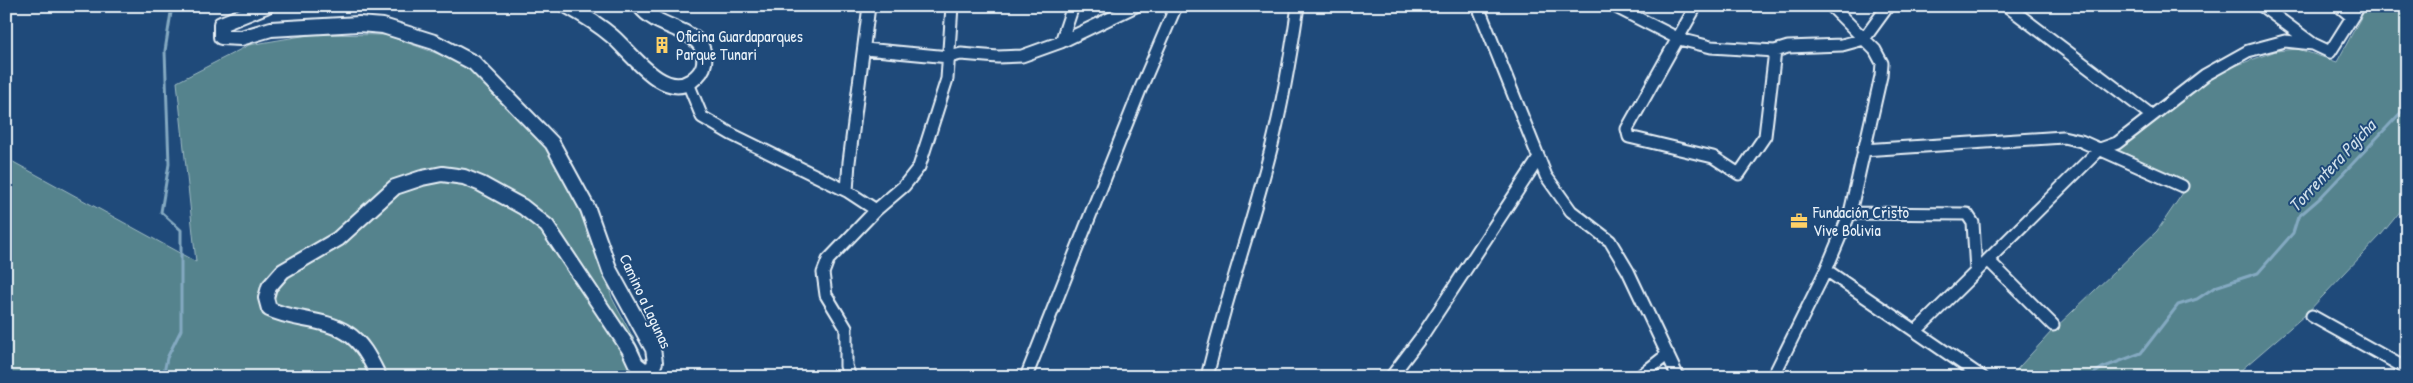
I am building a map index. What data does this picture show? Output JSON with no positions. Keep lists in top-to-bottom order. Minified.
{"streets":{"street":["Camino a Lagunas"]},"water":["Torrentera Pajcha"],"places":{"building":["Oficina Guardaparques Parque Tunari"],"office":["Fundación Cristo Vive Bolivia"]}}
